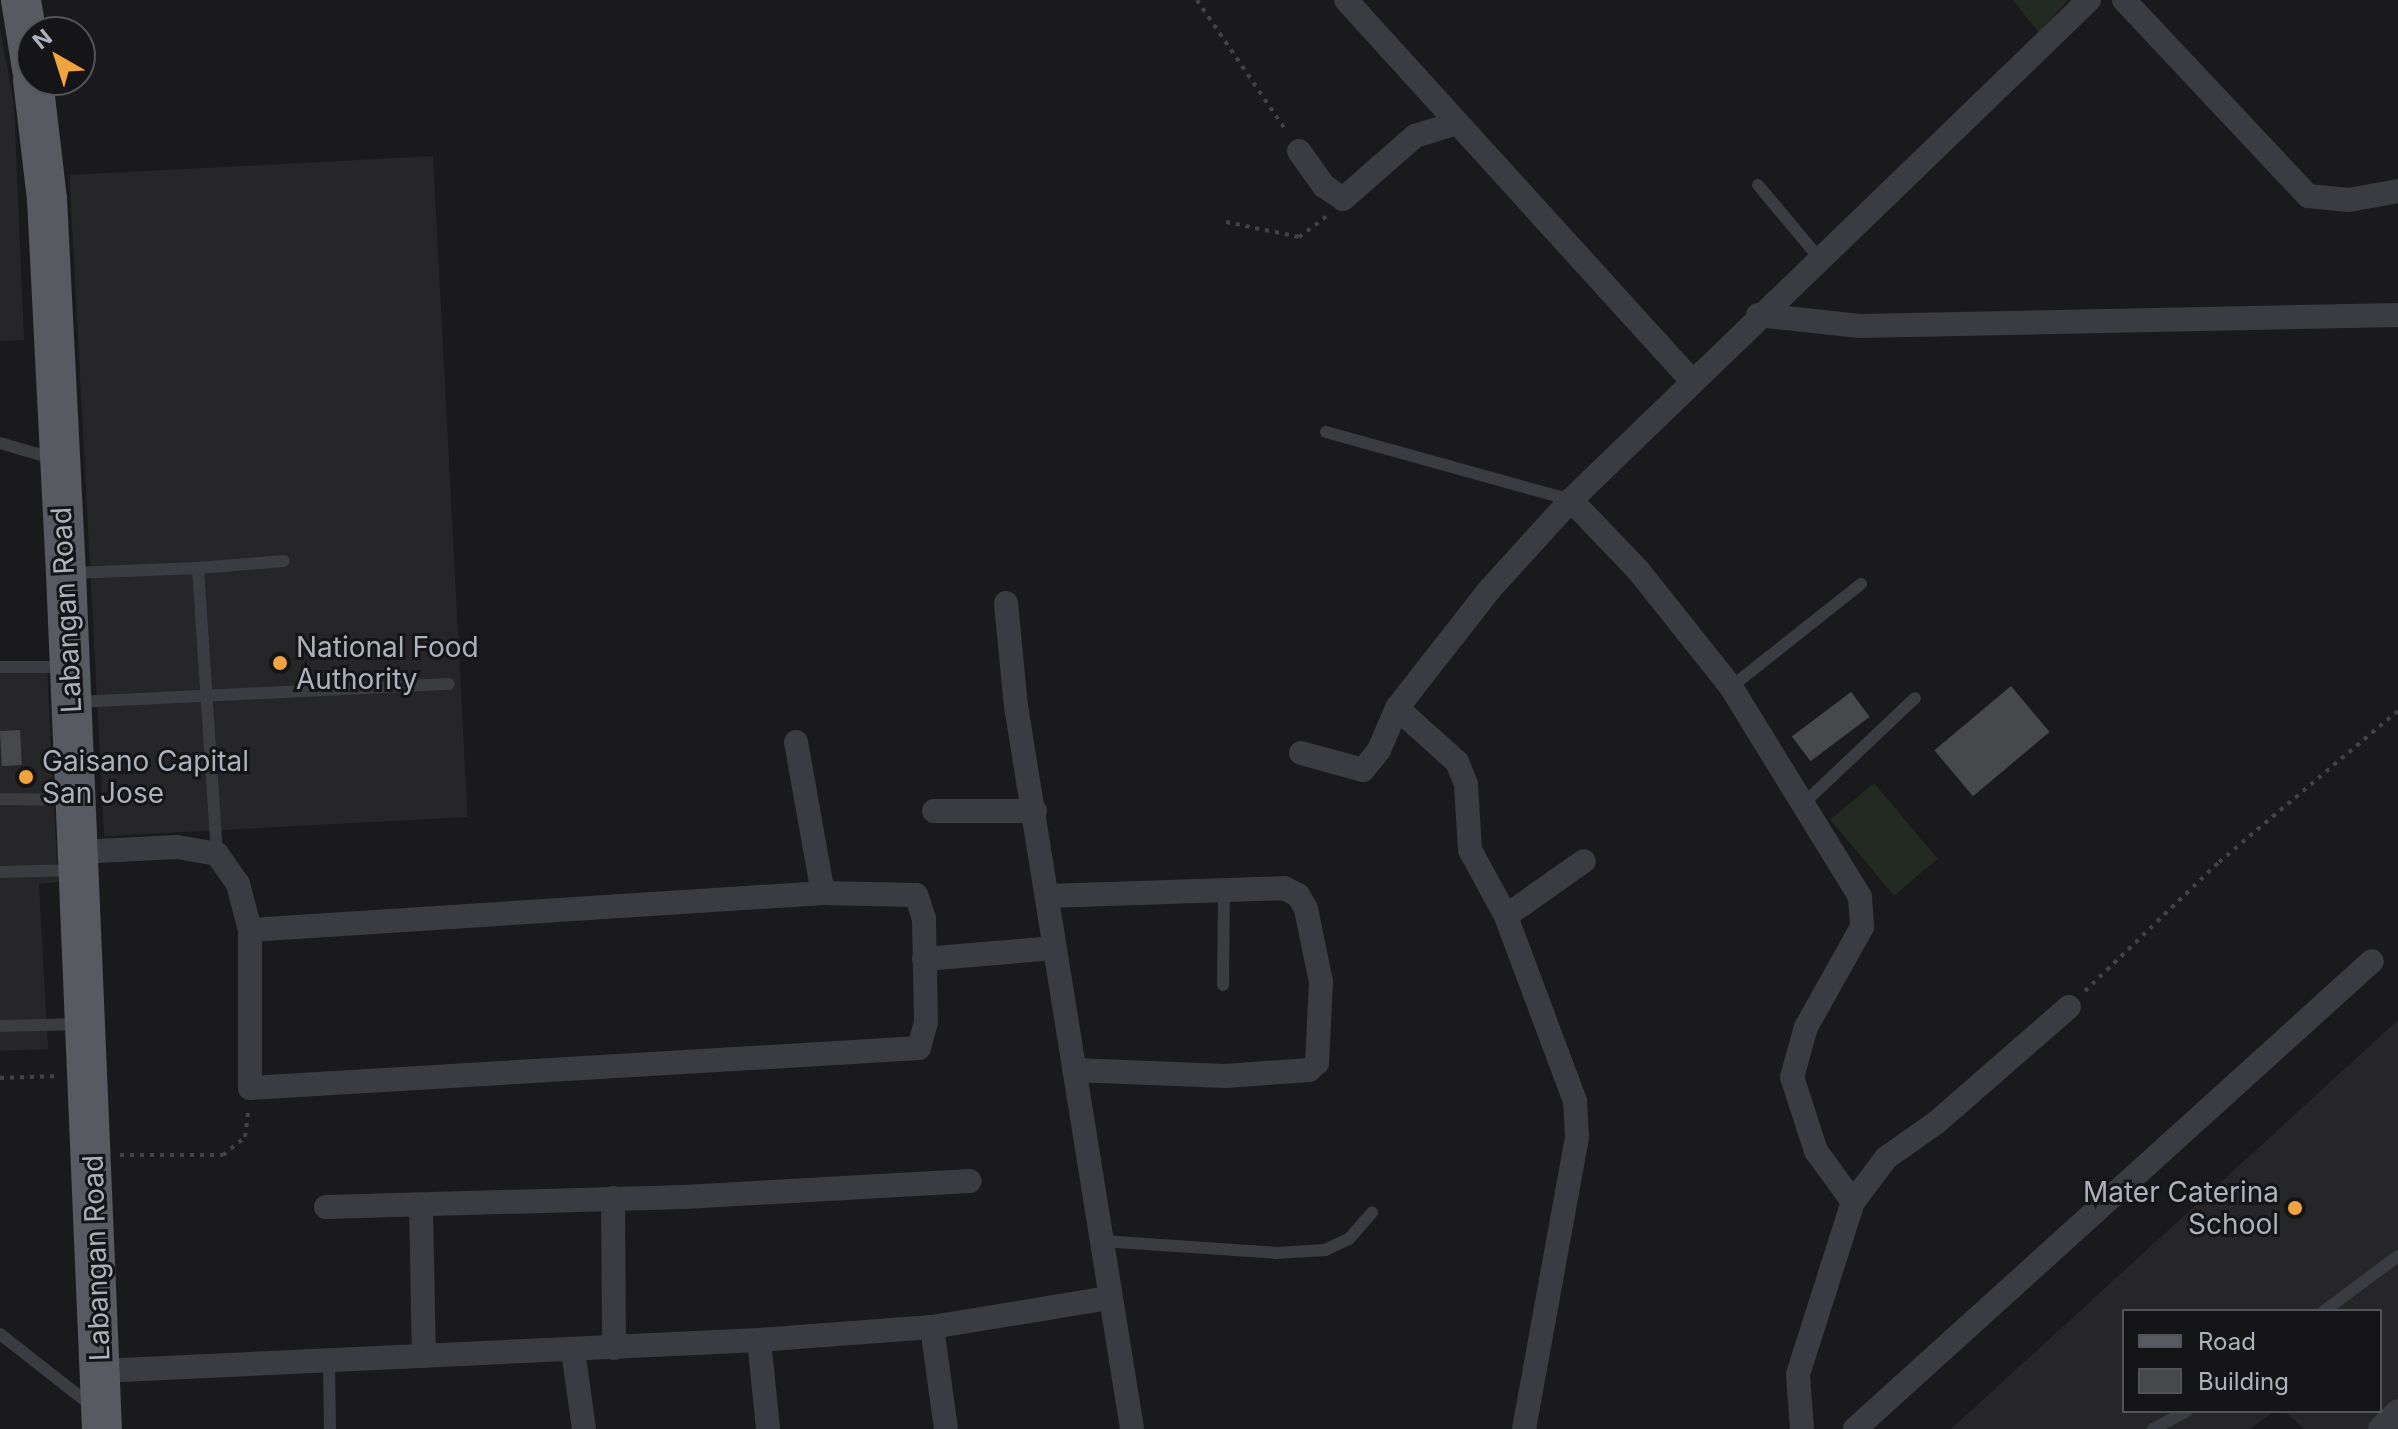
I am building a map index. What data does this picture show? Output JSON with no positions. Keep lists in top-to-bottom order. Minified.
{"streets":{"main road":["Labangan Road"]},"places":["National Food Authority","Gaisano Capital San Jose","Mater Caterina School"],"legend":["Road","Building"],"north":"top left"}
